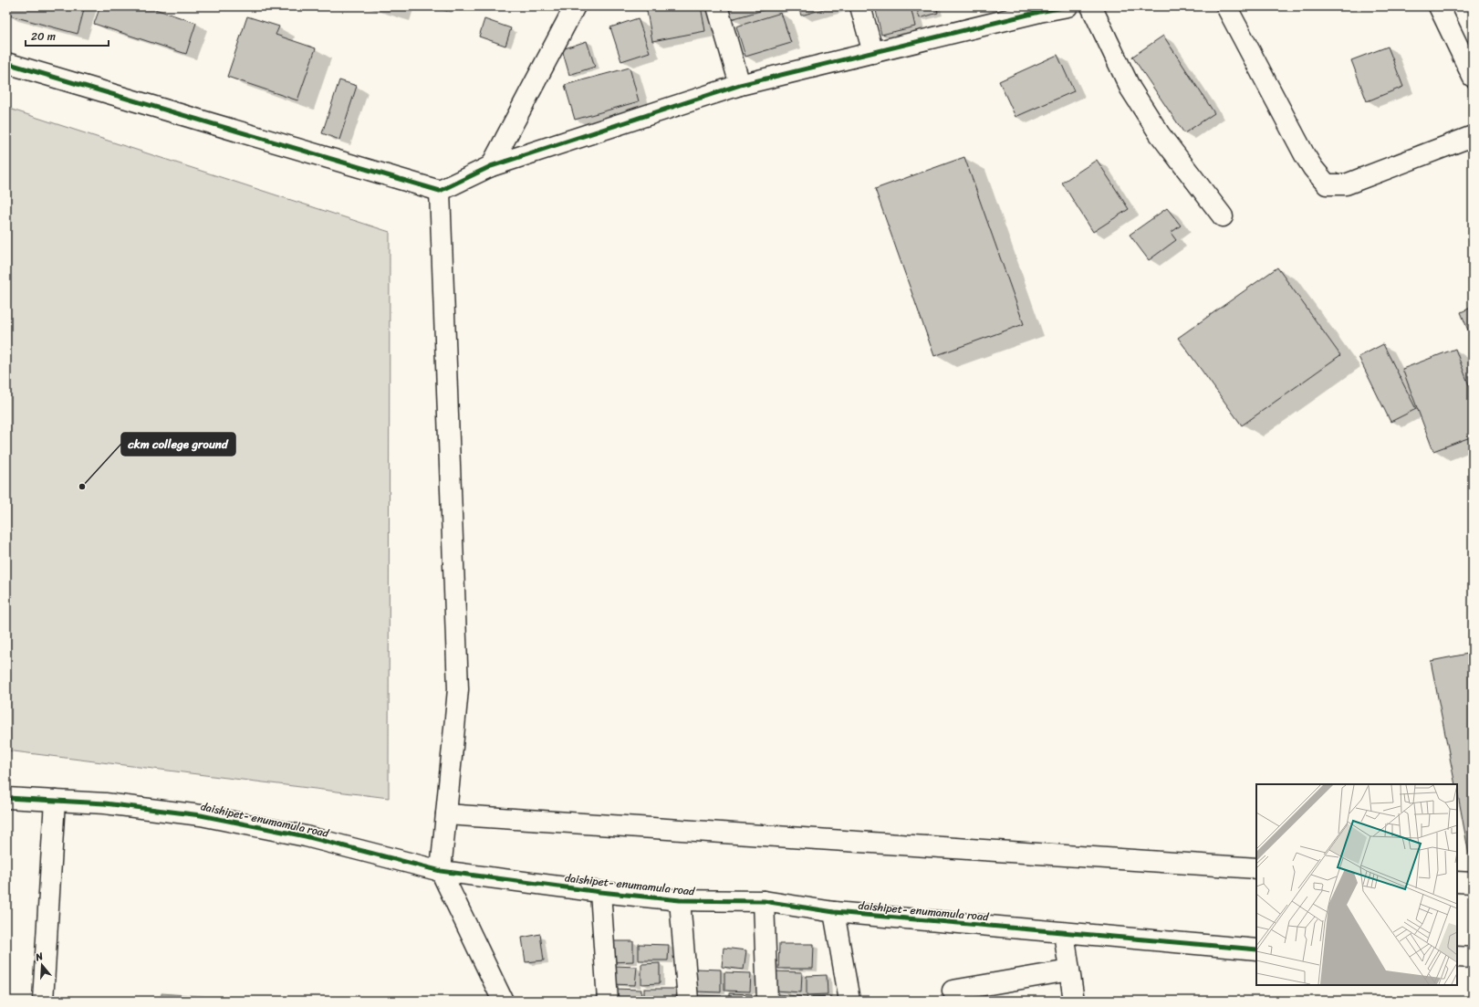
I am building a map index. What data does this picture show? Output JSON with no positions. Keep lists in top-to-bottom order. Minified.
{"streets":{"street":["daishipet- enumamula road"]},"places":["ckm college ground"],"scale_bar":"20 m","north":"top"}
